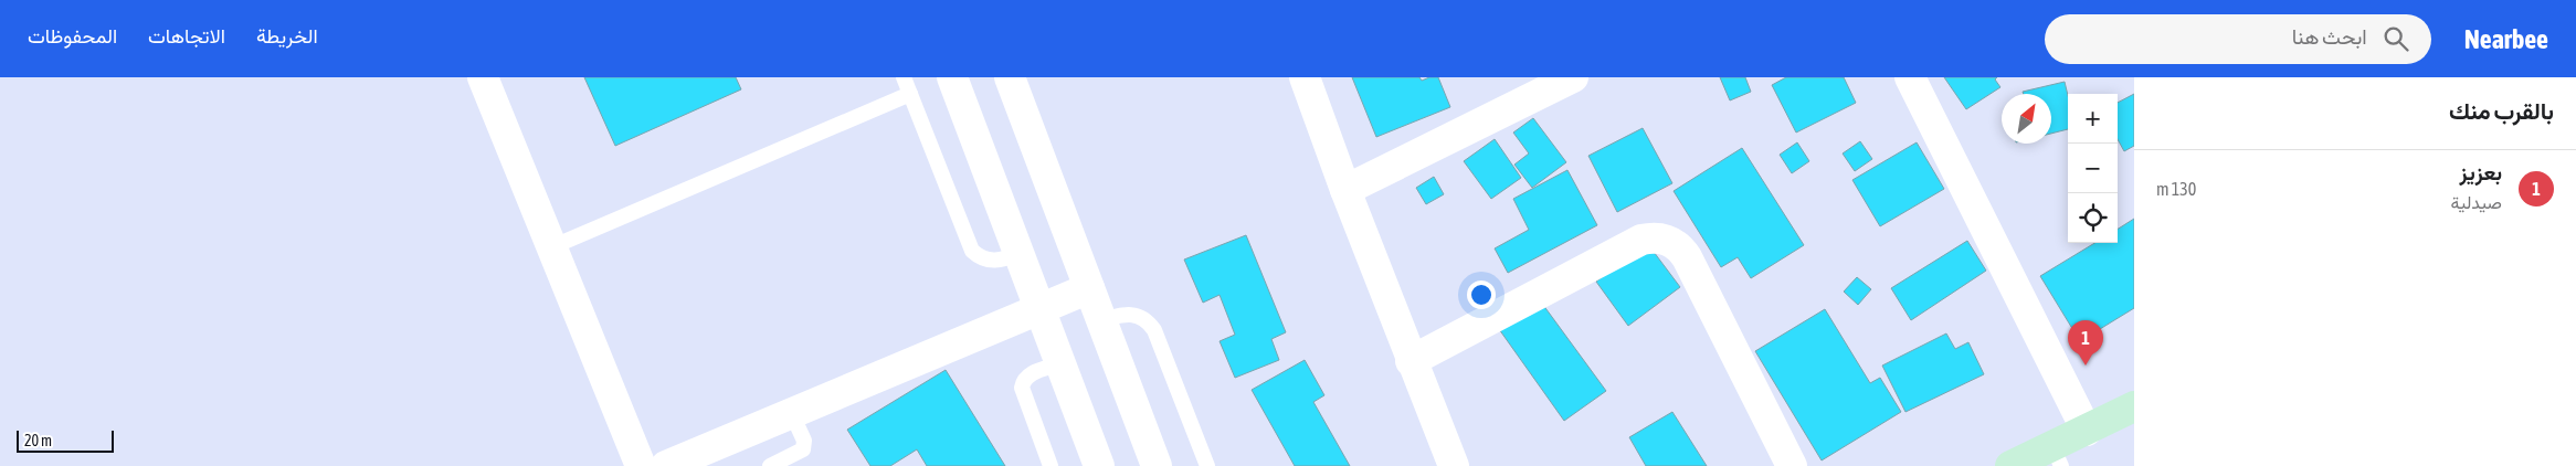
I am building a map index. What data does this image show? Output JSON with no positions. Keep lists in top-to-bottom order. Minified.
{"scale_bar":"20 m","north":"top right","page":{"header":"Nearbee","search":"ابحث هنا","nav":["الخريطة","الاتجاهات","المحفوظات"],"heading":"بالقرب منك","map_buttons":["+","−"],"list":[{"mark":"1","name":"بعزيز","note":"صيدلية","value":"130 m"}],"pins":"1","scale":"20 m"}}
